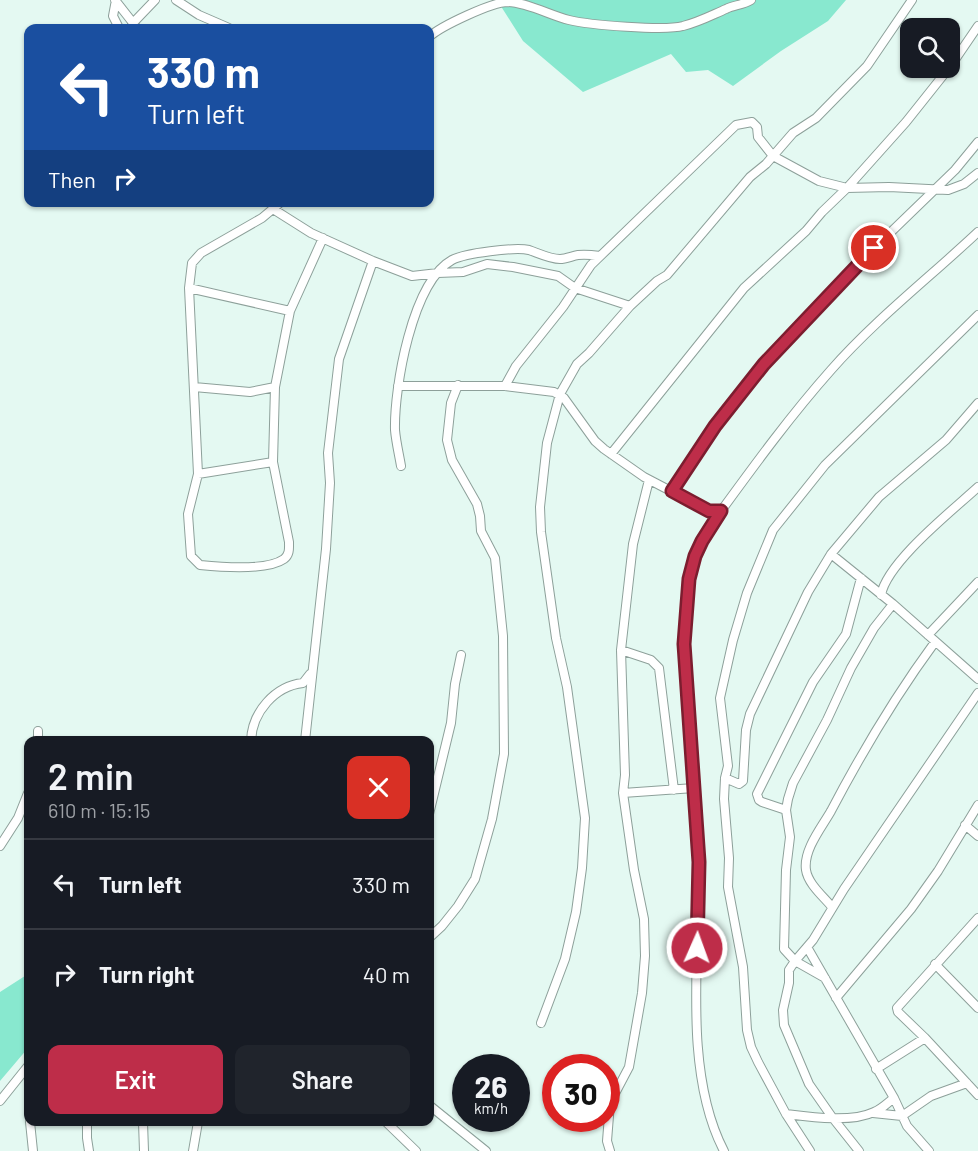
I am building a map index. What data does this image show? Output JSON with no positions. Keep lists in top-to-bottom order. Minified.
{"page":{"turn":["330 m","Turn left"],"then":"Then","heading":["2 min","610 m · 15:15"],"list":[{"name":"Turn left","value":"330 m"},{"name":"Turn right","value":"40 m"}],"buttons":["Exit","Share"],"speed":"26 km/h","limit":"30"}}
